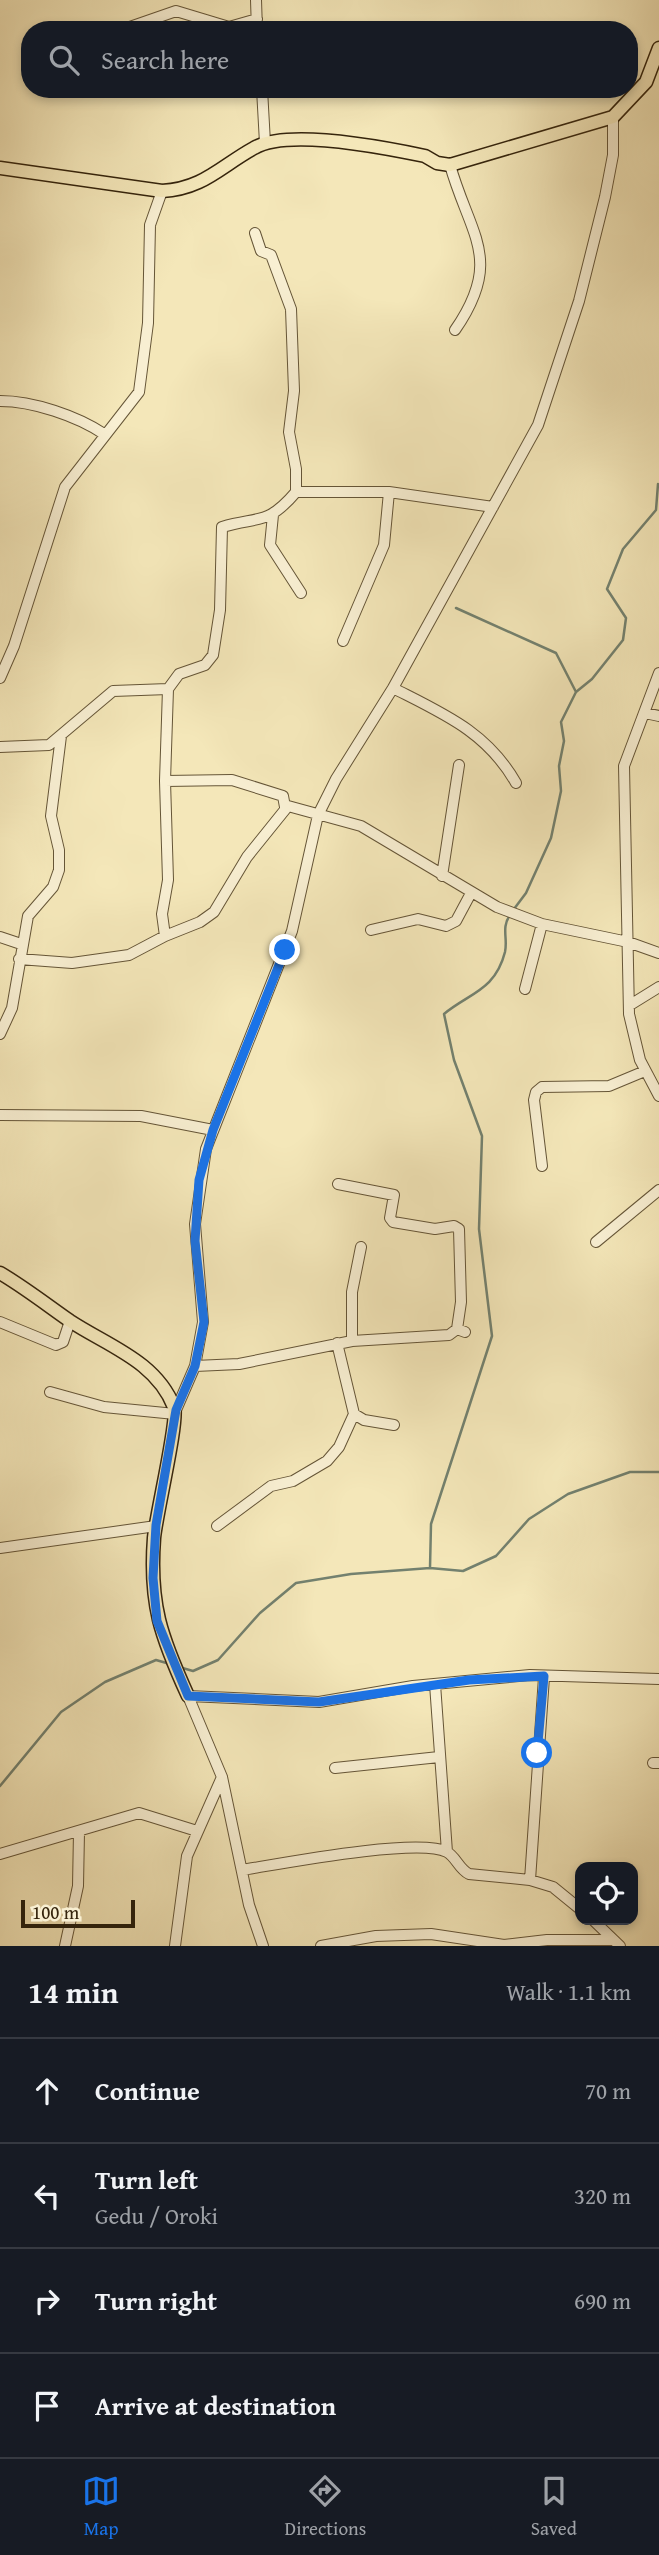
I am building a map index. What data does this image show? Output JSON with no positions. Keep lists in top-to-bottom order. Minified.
{"scale_bar":"100 m","page":{"search":"Search here","scale":"100 m","heading":["14 min","Walk · 1.1 km"],"list":[["Continue","70 m"],["Turn left","Gedu / Oroki","320 m"],["Turn right","690 m"],"Arrive at destination"],"nav":["Map","Directions","Saved"]}}
